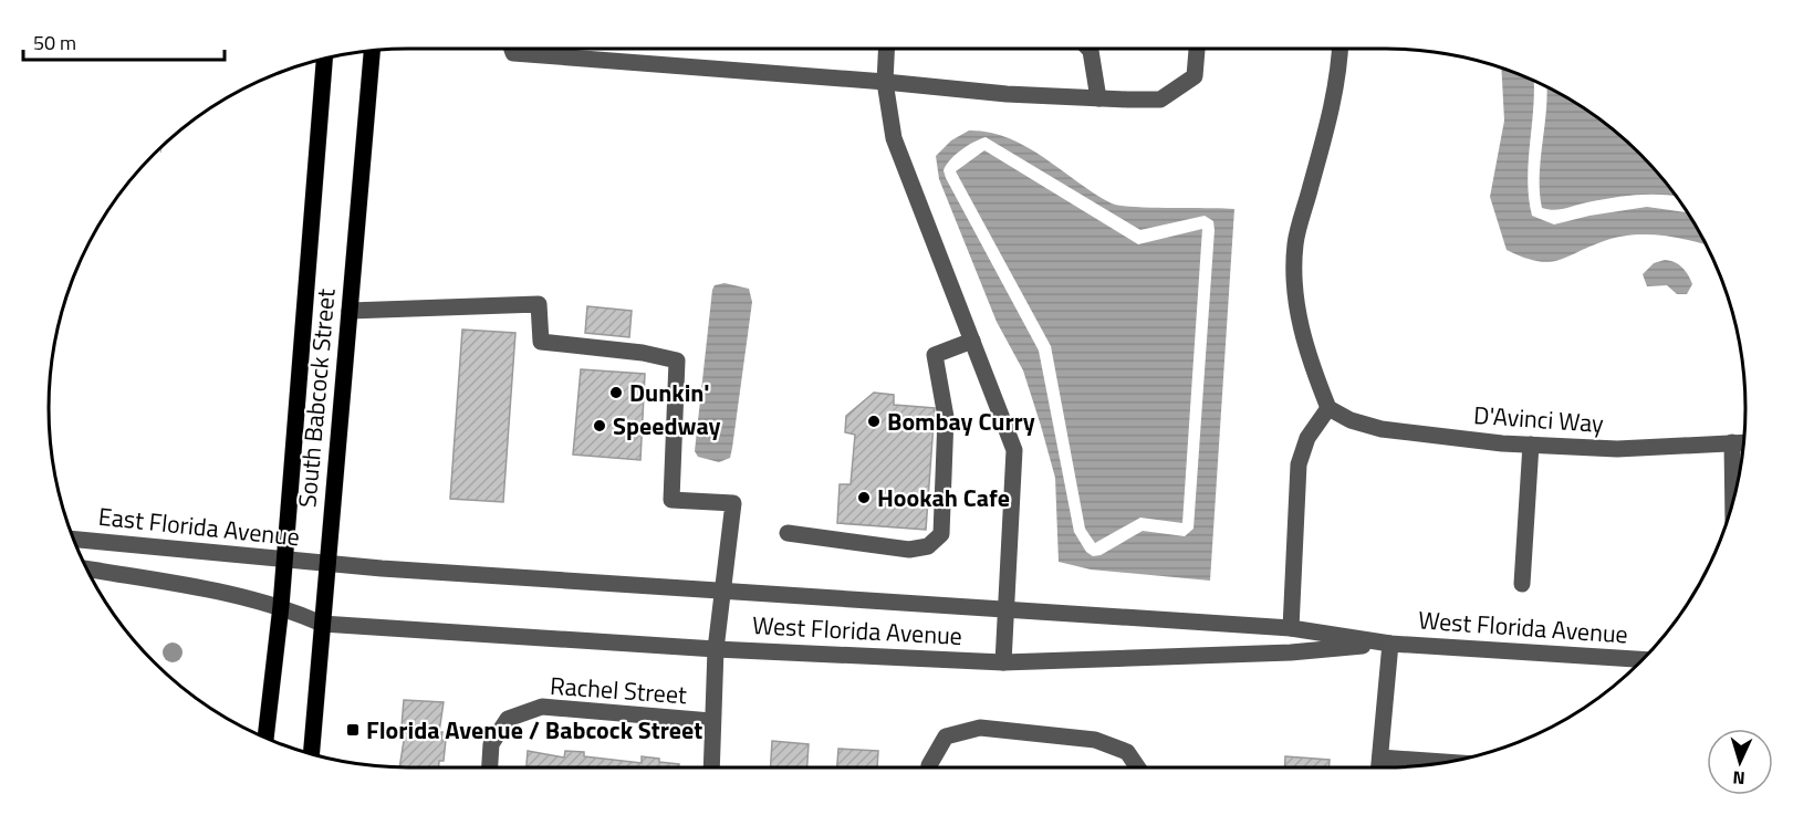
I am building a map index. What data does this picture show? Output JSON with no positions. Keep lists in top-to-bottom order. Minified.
{"streets":{"main road":["South Babcock Street"],"street":["D'Avinci Way","East Florida Avenue","West Florida Avenue","Rachel Street"]},"crossings":[["South Babcock Street","East Florida Avenue"],["South Babcock Street","West Florida Avenue"],["South Babcock Street","Rachel Street"],["East Florida Avenue","West Florida Avenue"],["West Florida Avenue","Rachel Street"]],"places":{"other":["Dunkin'","Bombay Curry","Speedway","Hookah Cafe"],"transit":["Florida Avenue / Babcock Street"]},"scale_bar":"50 m","north":"bottom"}
